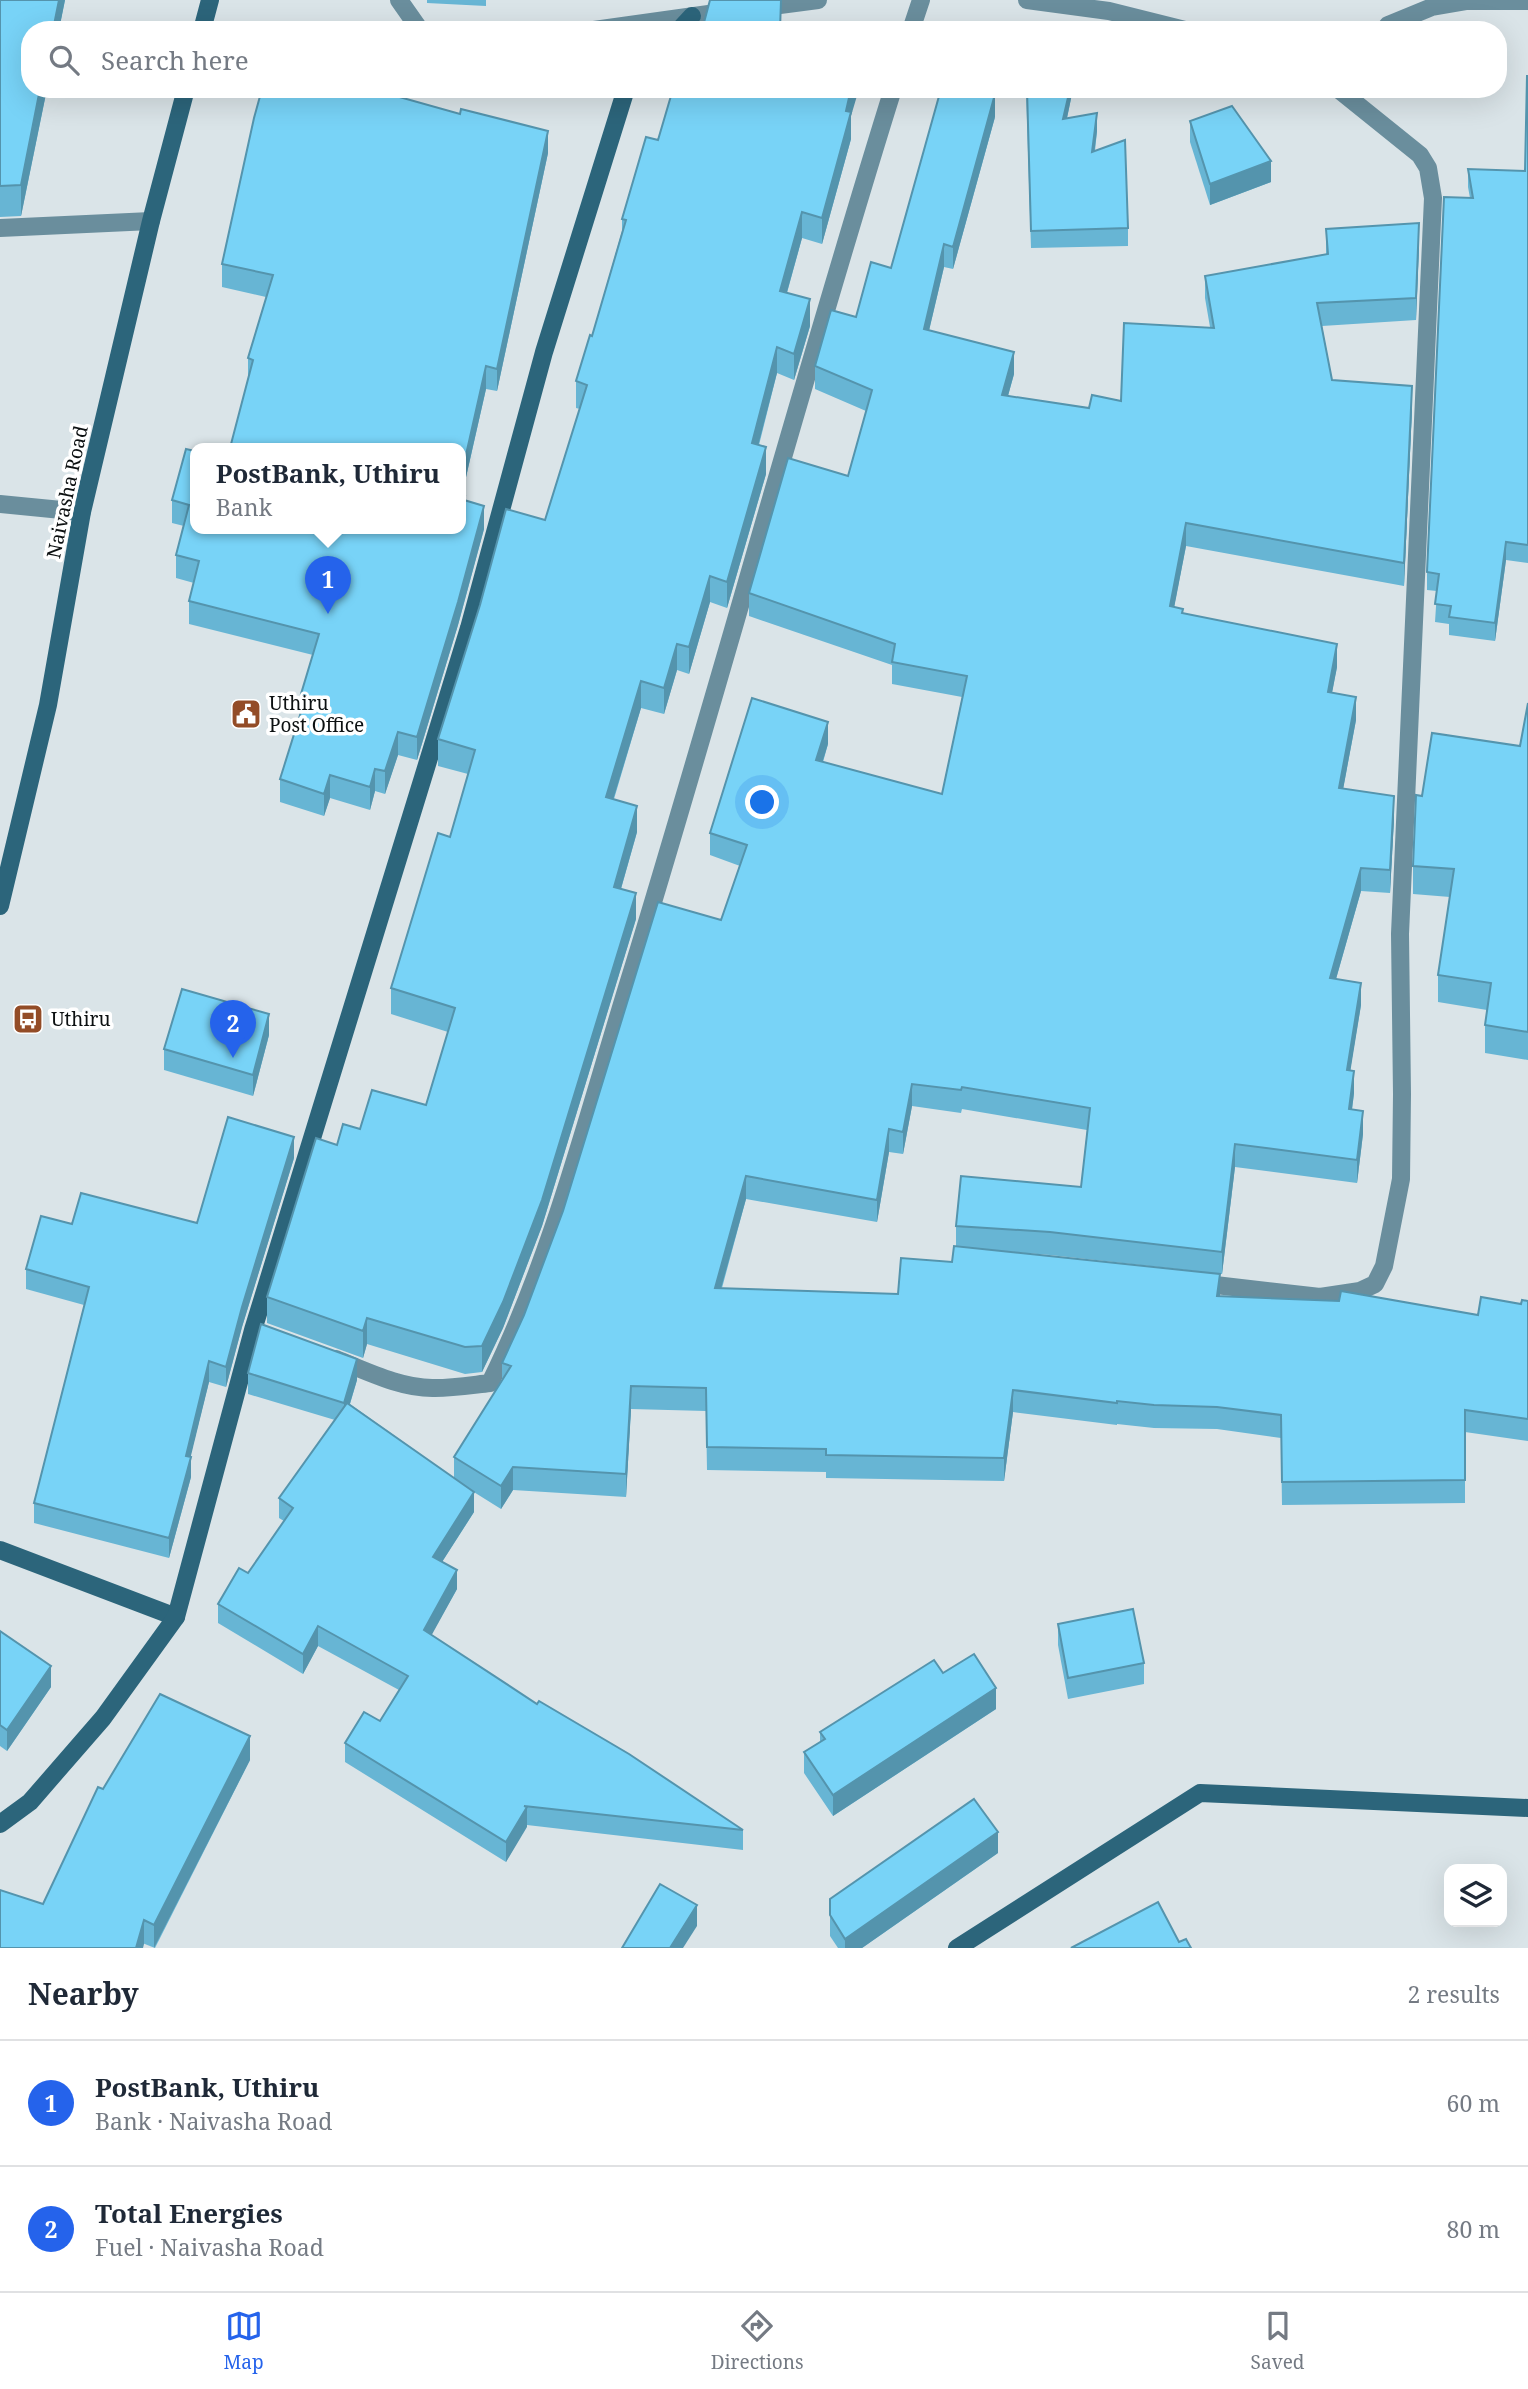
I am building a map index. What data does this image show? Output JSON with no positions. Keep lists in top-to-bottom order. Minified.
{"streets":{"street":["Naivasha Road"]},"places":{"public building":["Uthiru Post Office"],"bus stop":["Uthiru"]},"page":{"search":"Search here","popup":["PostBank, Uthiru","Bank"],"pins":["1","2"],"heading":["Nearby","2 results"],"list":[{"mark":"1","name":"PostBank, Uthiru","note":"Bank · Naivasha Road","value":"60 m"},{"mark":"2","name":"Total Energies","note":"Fuel · Naivasha Road","value":"80 m"}],"nav":["Map","Directions","Saved"]}}
